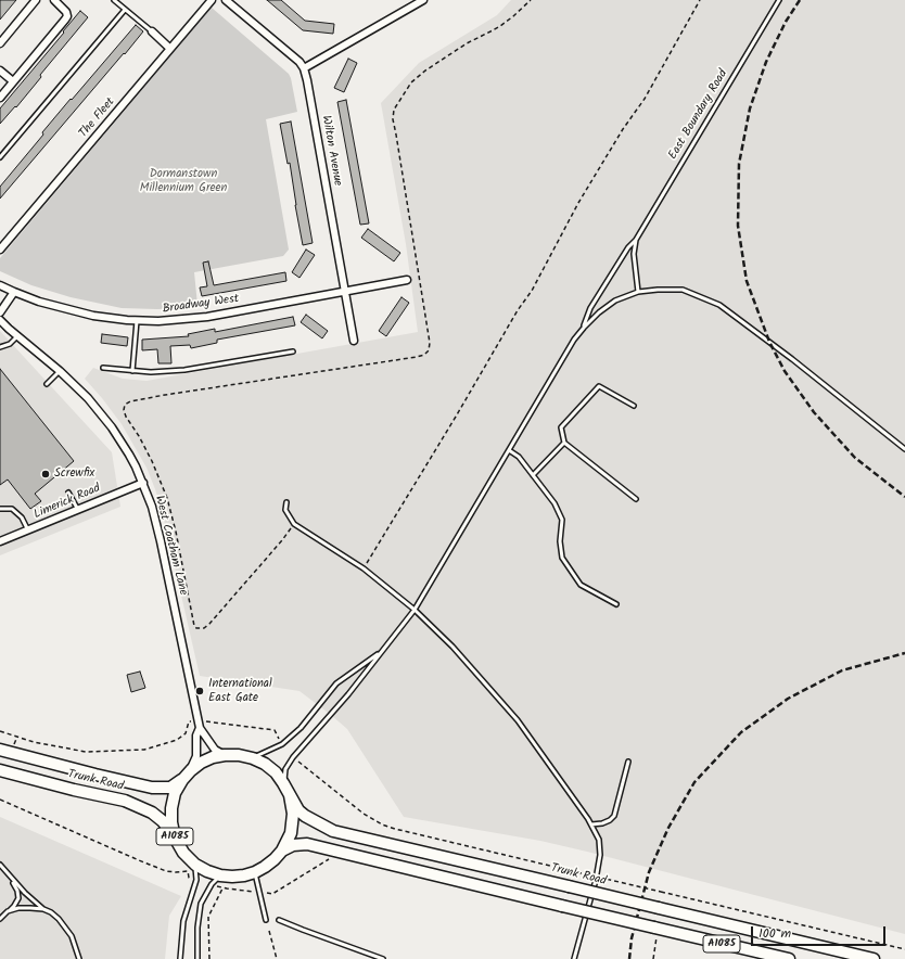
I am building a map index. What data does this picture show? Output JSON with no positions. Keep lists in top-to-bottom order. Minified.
{"streets":{"main road":["Trunk Road","A1085"],"street":["The Fleet","Wilton Avenue","Broadway West","Limerick Road","West Coatham Lane"],"lane":["East Boundary Road"]},"crossings":[["Wilton Avenue","Broadway West"],["Limerick Road","West Coatham Lane"],["West Coatham Lane","Trunk Road"],["West Coatham Lane","A1085"],["Trunk Road","A1085"]],"parks":["Dormanstown Millennium Green"],"places":["Screwfix","International East Gate"],"scale_bar":"100 m"}
